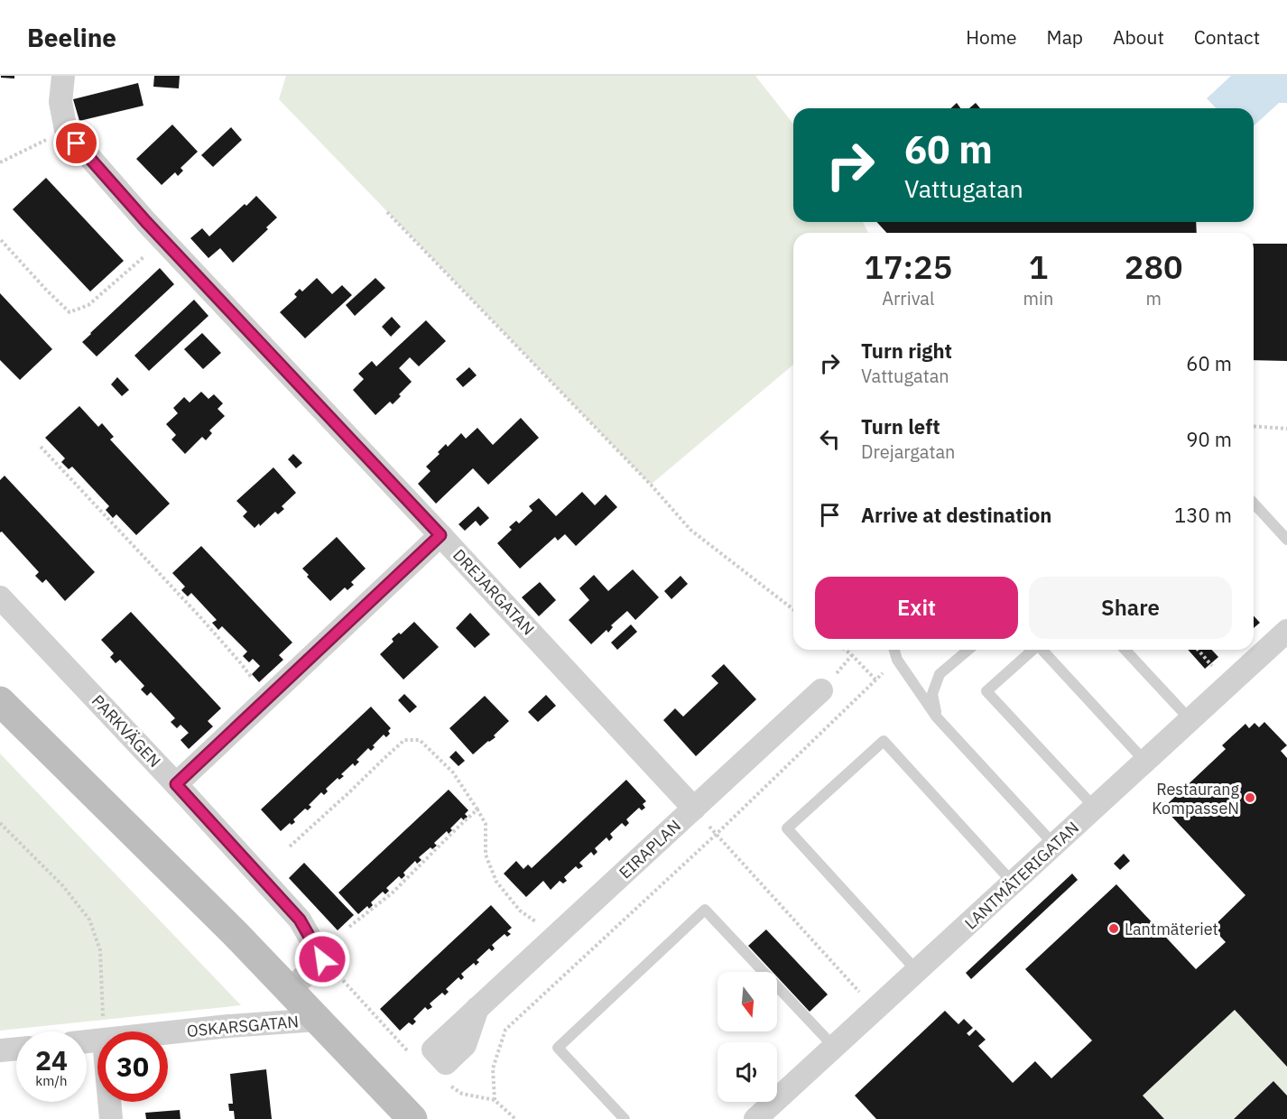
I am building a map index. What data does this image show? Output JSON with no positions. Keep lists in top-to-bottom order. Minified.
{"streets":{"street":["DREJARGATAN","PARKVÄGEN","EIRAPLAN","LANTMÄTERIGATAN","OSKARSGATAN"]},"crossings":[["DREJARGATAN","EIRAPLAN"]],"places":["Restaurang KompasseN","Lantmäteriet"],"north":"bottom","page":{"header":"Beeline","nav":["Home","Map","About","Contact"],"turn":["60 m","Vattugatan"],"eta":["17:25","Arrival","1","min","280","m"],"list":[{"name":"Turn right","note":"Vattugatan","value":"60 m"},{"name":"Turn left","note":"Drejargatan","value":"90 m"},{"name":"Arrive at destination","value":"130 m"}],"buttons":["Exit","Share"],"speed":"24 km/h","limit":"30"}}
